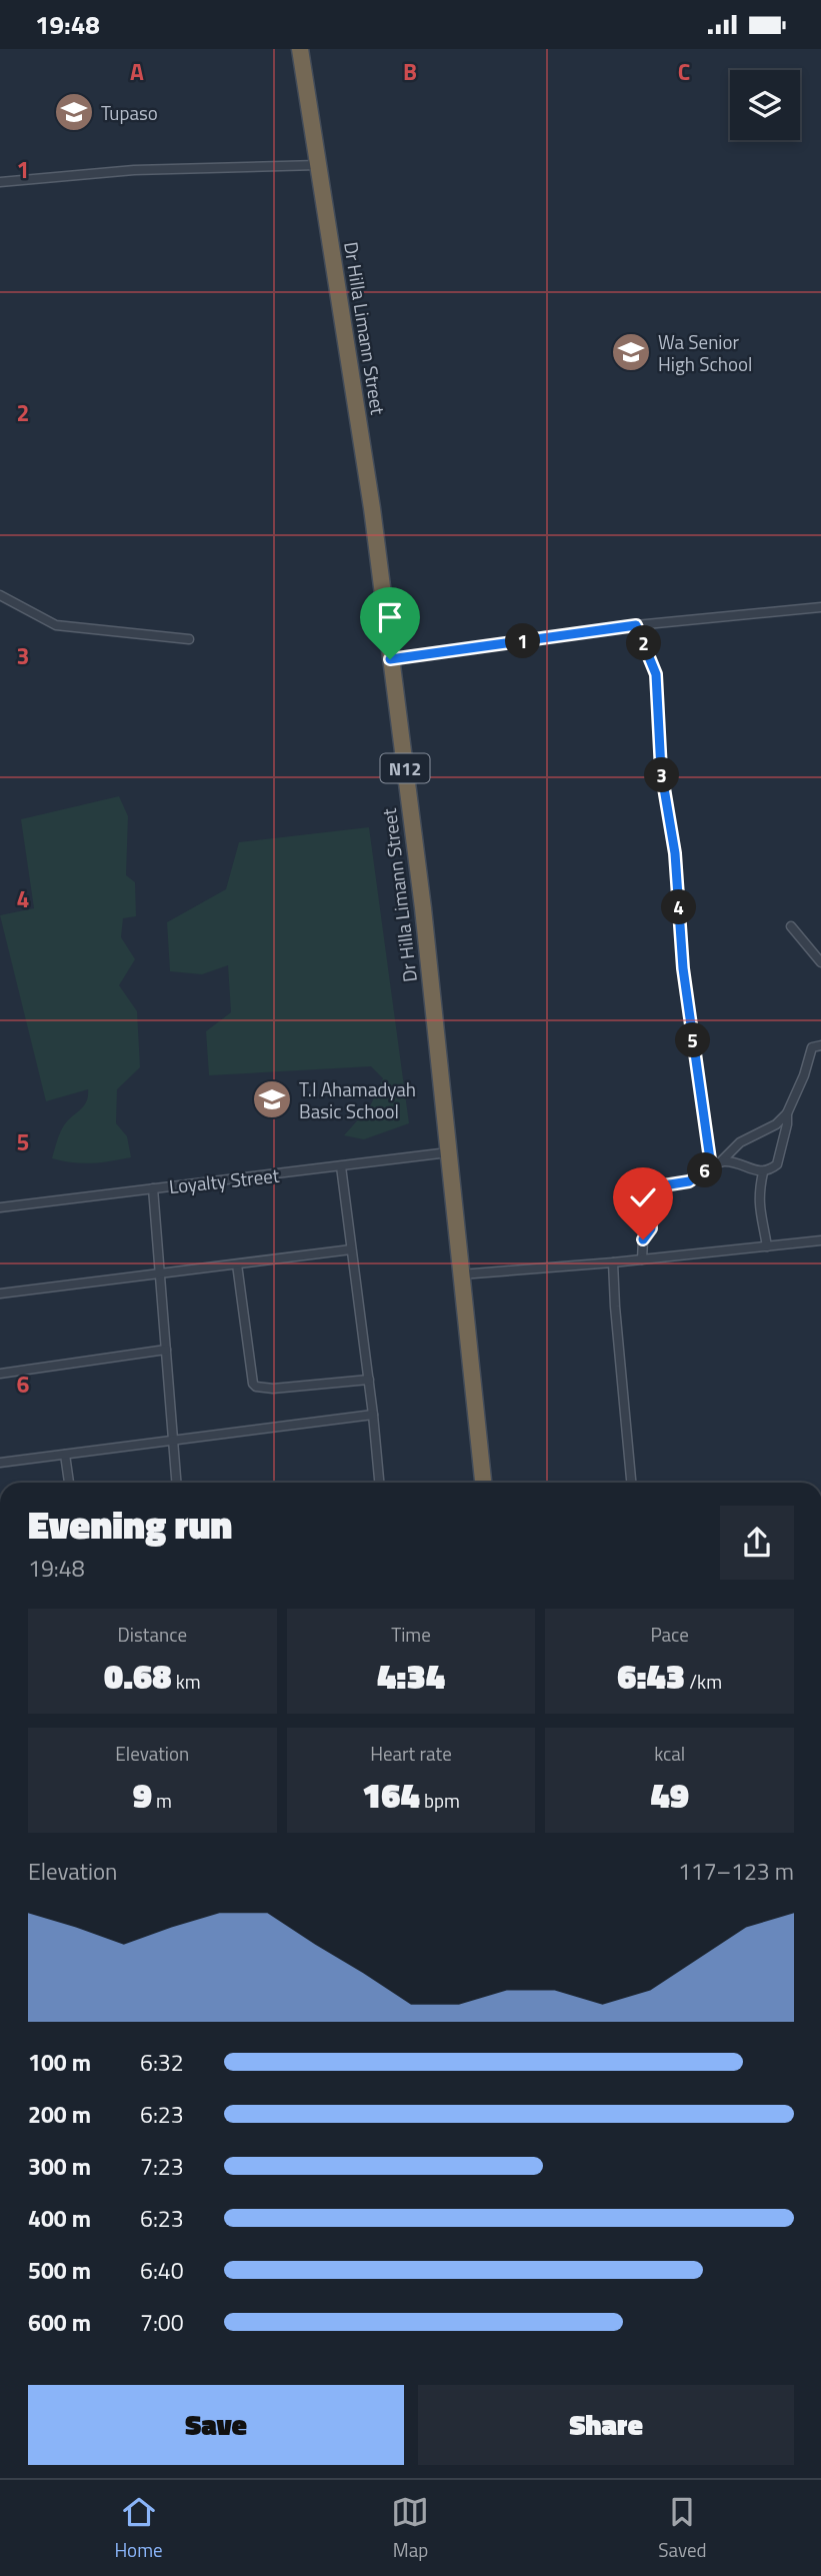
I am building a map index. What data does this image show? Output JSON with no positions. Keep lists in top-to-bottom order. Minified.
{"streets":{"highway":["Dr Hilla Limann Street","N12"],"street":["Loyalty Street"]},"crossings":[["Dr Hilla Limann Street","Loyalty Street"]],"places":{"school or university":["Tupaso","Wa Senior High School","T.I Ahamadyah Basic School"]},"page":{"status":"19:48","pins":["1","2","3","4","5","6"],"heading":["Evening run","19:48"],"stats":[["Distance","0.68 km"],["Time","4:34"],["Pace","6:43 /km"],["Elevation","9 m"],["Heart rate","164 bpm"],["kcal","49"]],"chart":["Elevation","117–123 m"],"list":[{"name":"100 m","note":"6:32"},{"name":"200 m","note":"6:23"},{"name":"300 m","note":"7:23"},{"name":"400 m","note":"6:23"},{"name":"500 m","note":"6:40"},{"name":"600 m","note":"7:00"}],"buttons":["Save","Share"],"tabs":["Home","Map","Saved"]},"grid":{"columns":["A","B","C"],"rows":["1","2","3","4","5","6"]}}
